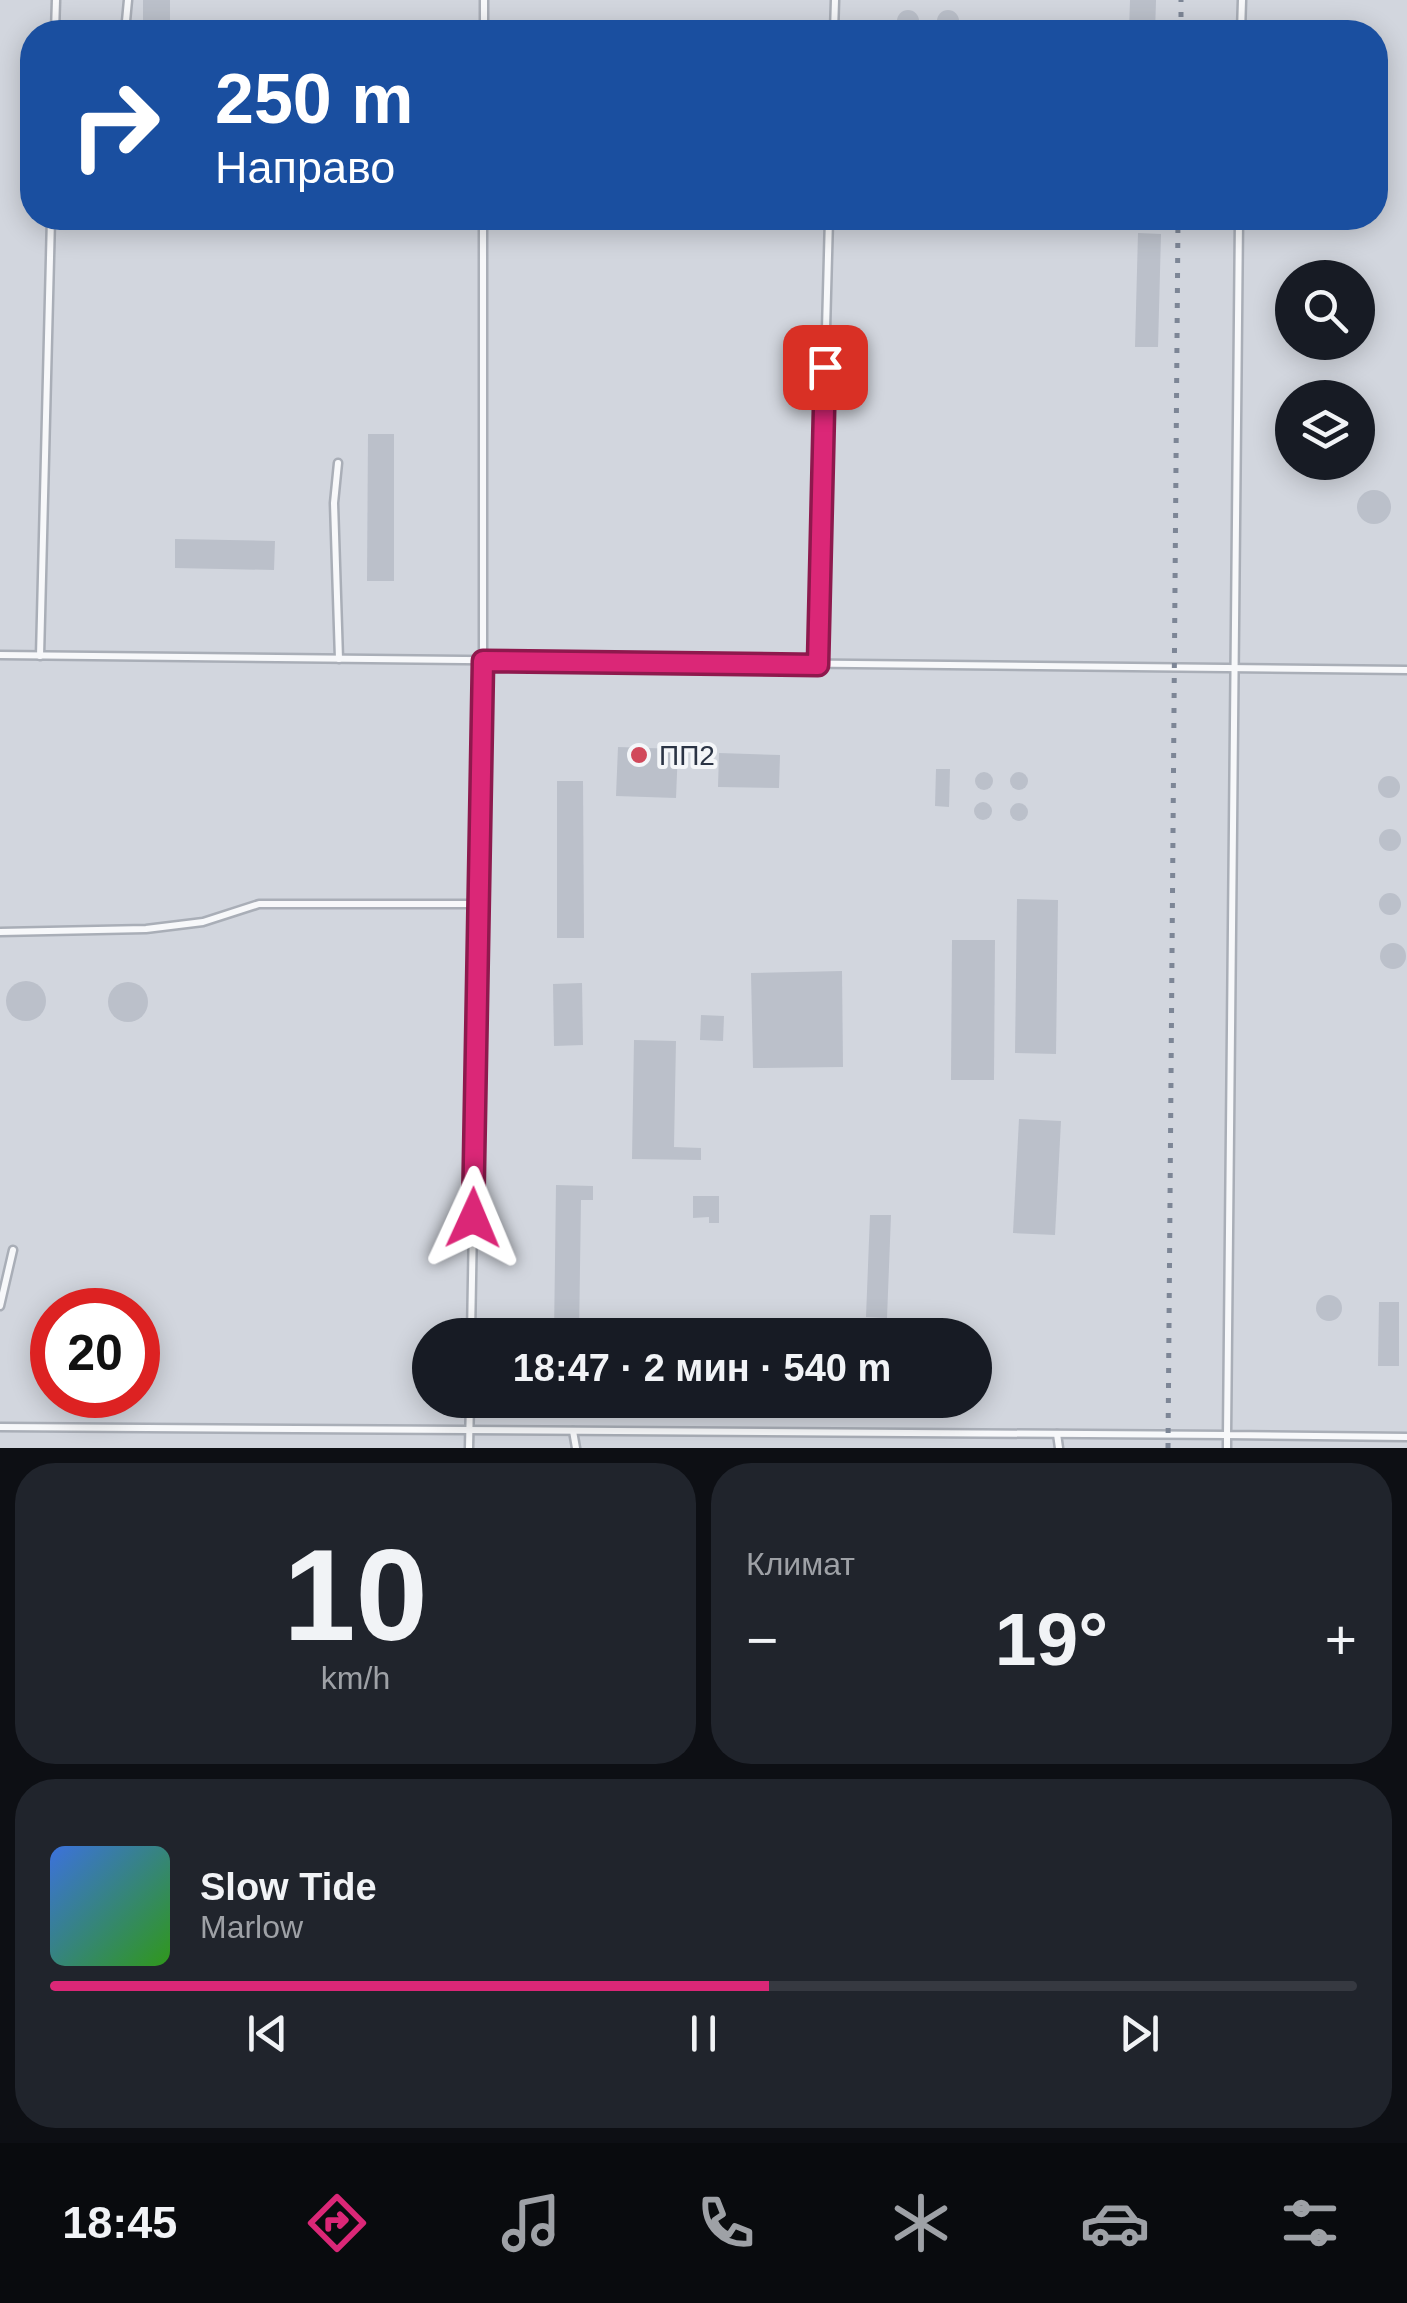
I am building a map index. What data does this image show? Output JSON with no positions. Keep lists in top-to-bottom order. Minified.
{"places":["ПП2"],"page":{"turn":["250 m","Направо"],"limit":"20","trip":"18:47 · 2 мин · 540 m","tile":[["10","km/h"],"Климат"],"heat":["−","19°","+"],"song":["Slow Tide","Marlow"],"tabs":"18:45"}}
